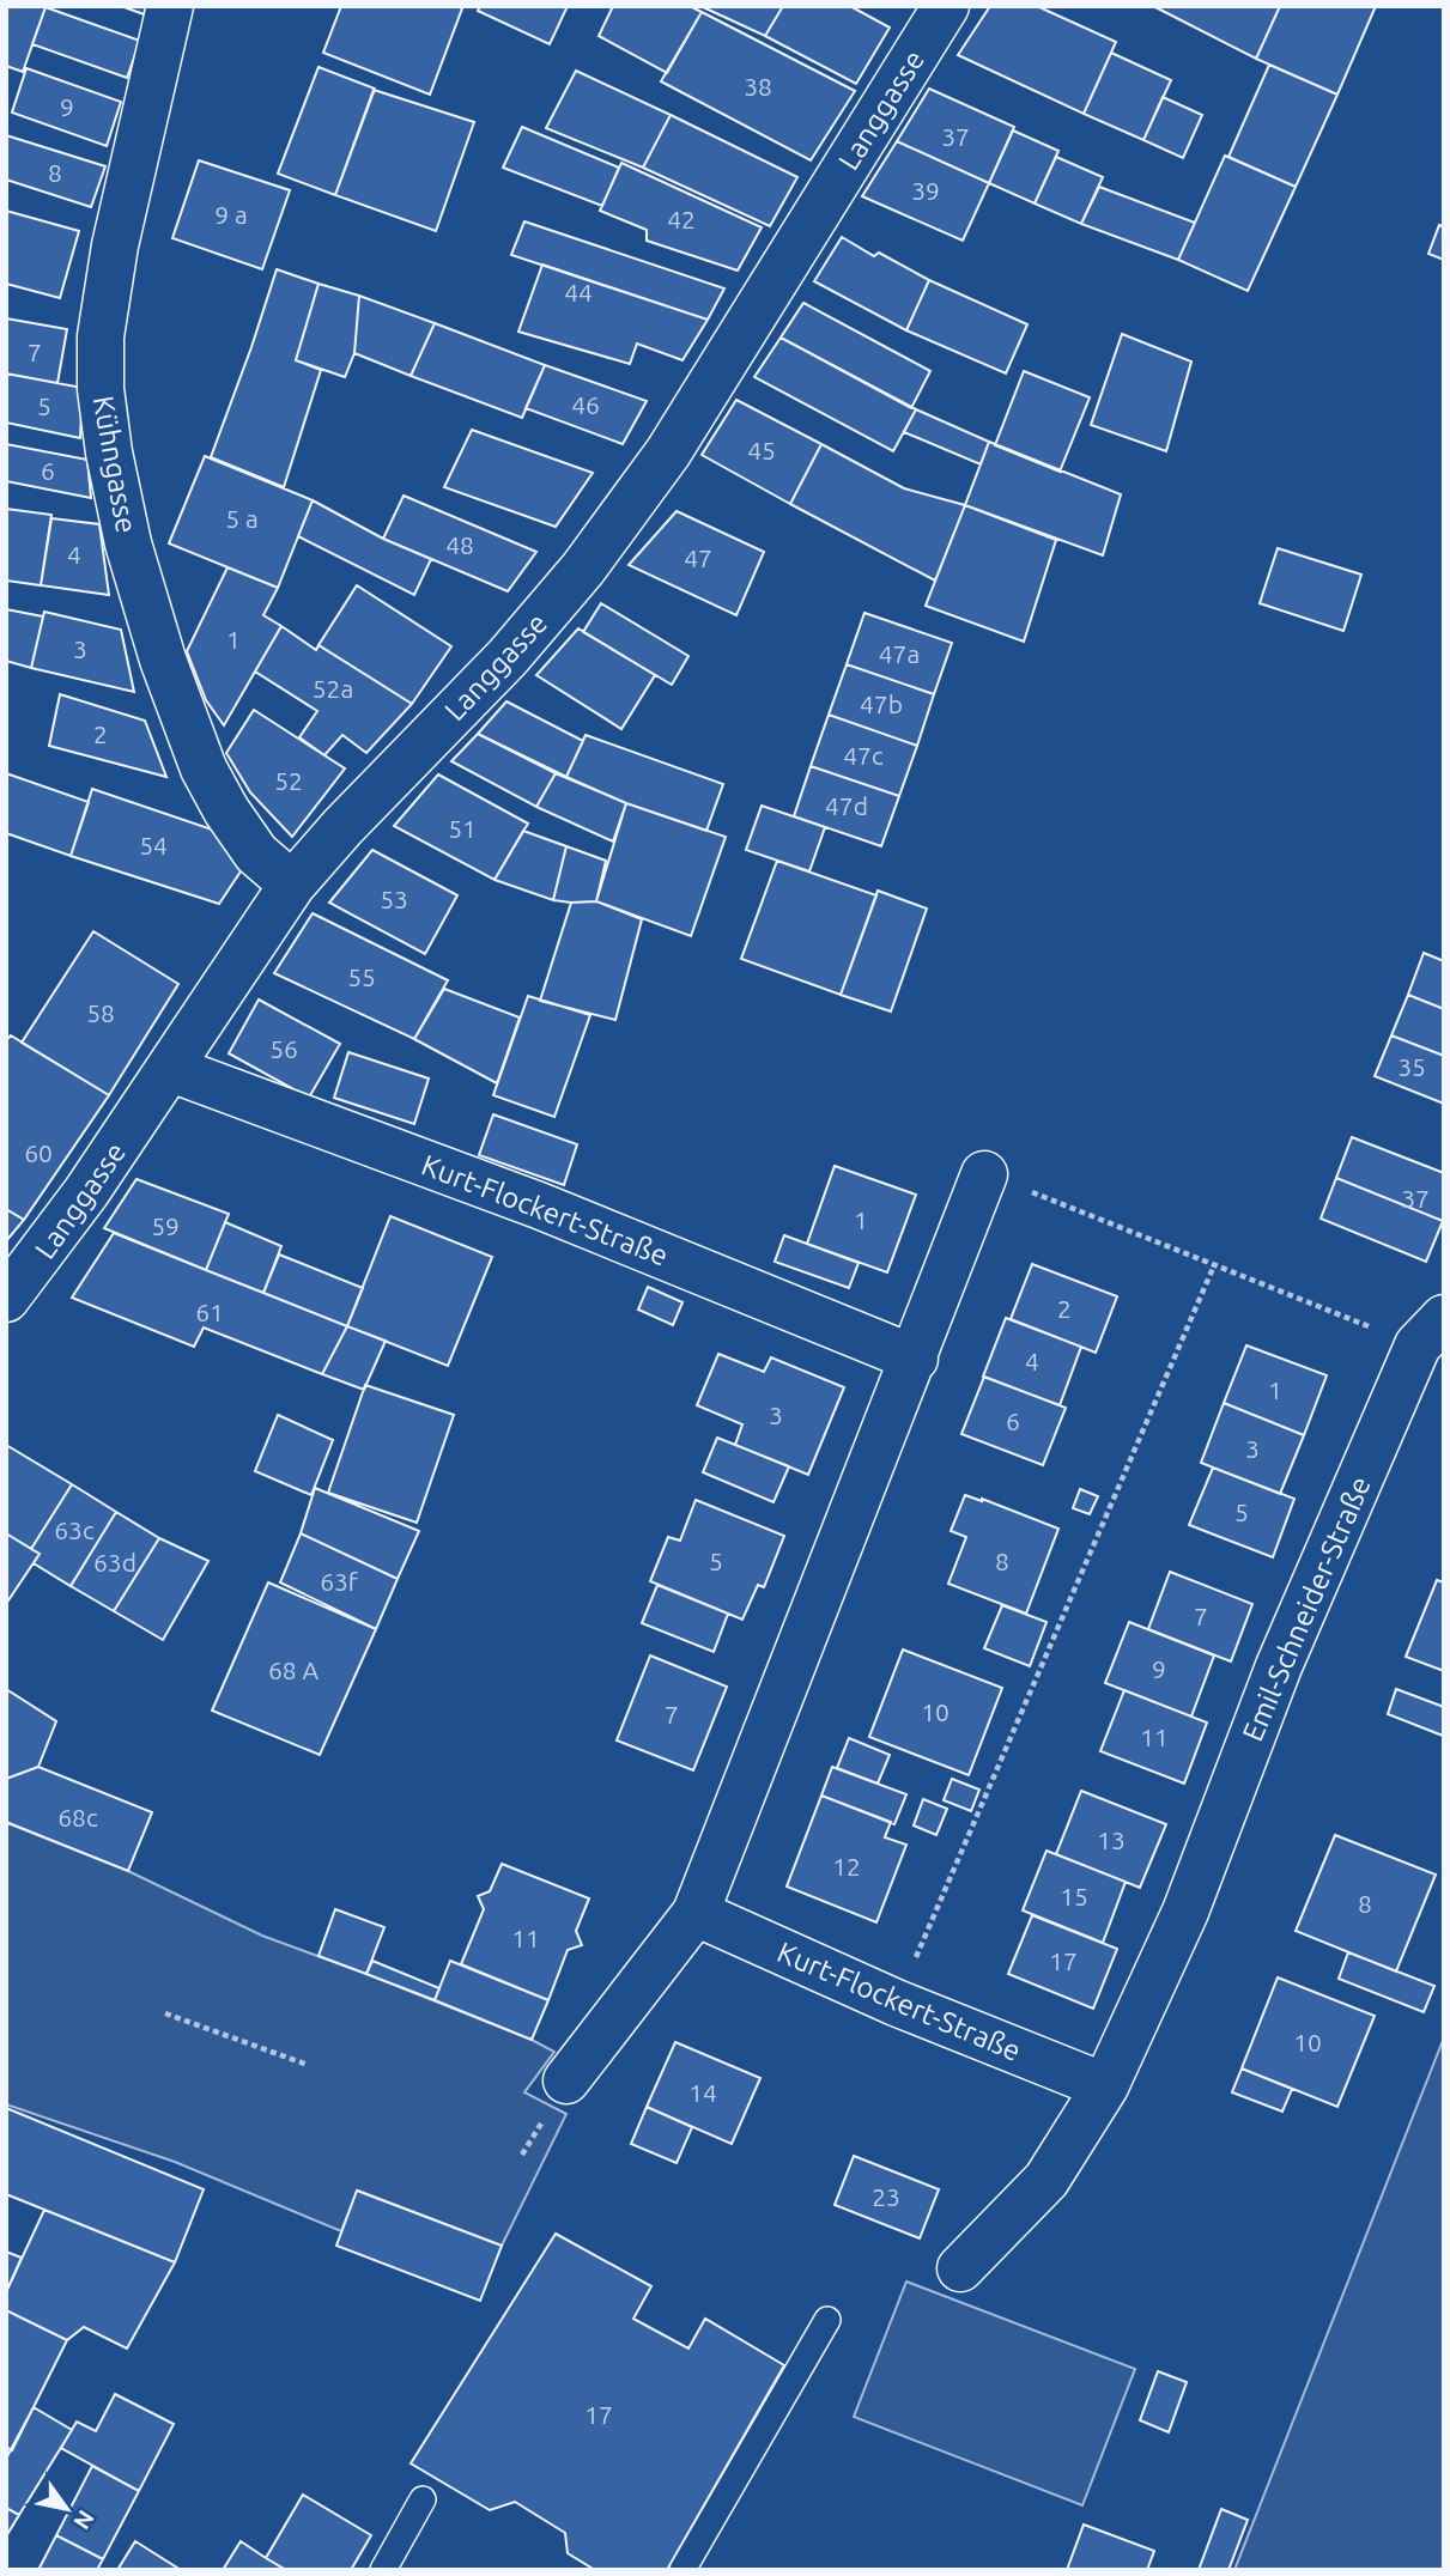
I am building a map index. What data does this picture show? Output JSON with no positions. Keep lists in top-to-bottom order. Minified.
{"streets":{"street":["Langgasse","Kühngasse","Kurt-Flockert-Straße","Emil-Schneider-Straße"]},"crossings":[["Langgasse","Kühngasse"],["Langgasse","Kurt-Flockert-Straße"],["Kurt-Flockert-Straße","Emil-Schneider-Straße"]],"house_numbers":["38","9","37","8","39","9 a","42","44","7","46","5","45","6","5 a","48","4","47","1","3","47a","52a","47b","2","47c","52","47d","51","54","53","55","58","56","35","60","37","1","59","2","61","4","1","3","6","3","5","63c","5","8","63d","63f","7","9","68 A","10","7","11","68c","13","12","15","8","11","17","10","14","23","17"],"north":"bottom right"}
